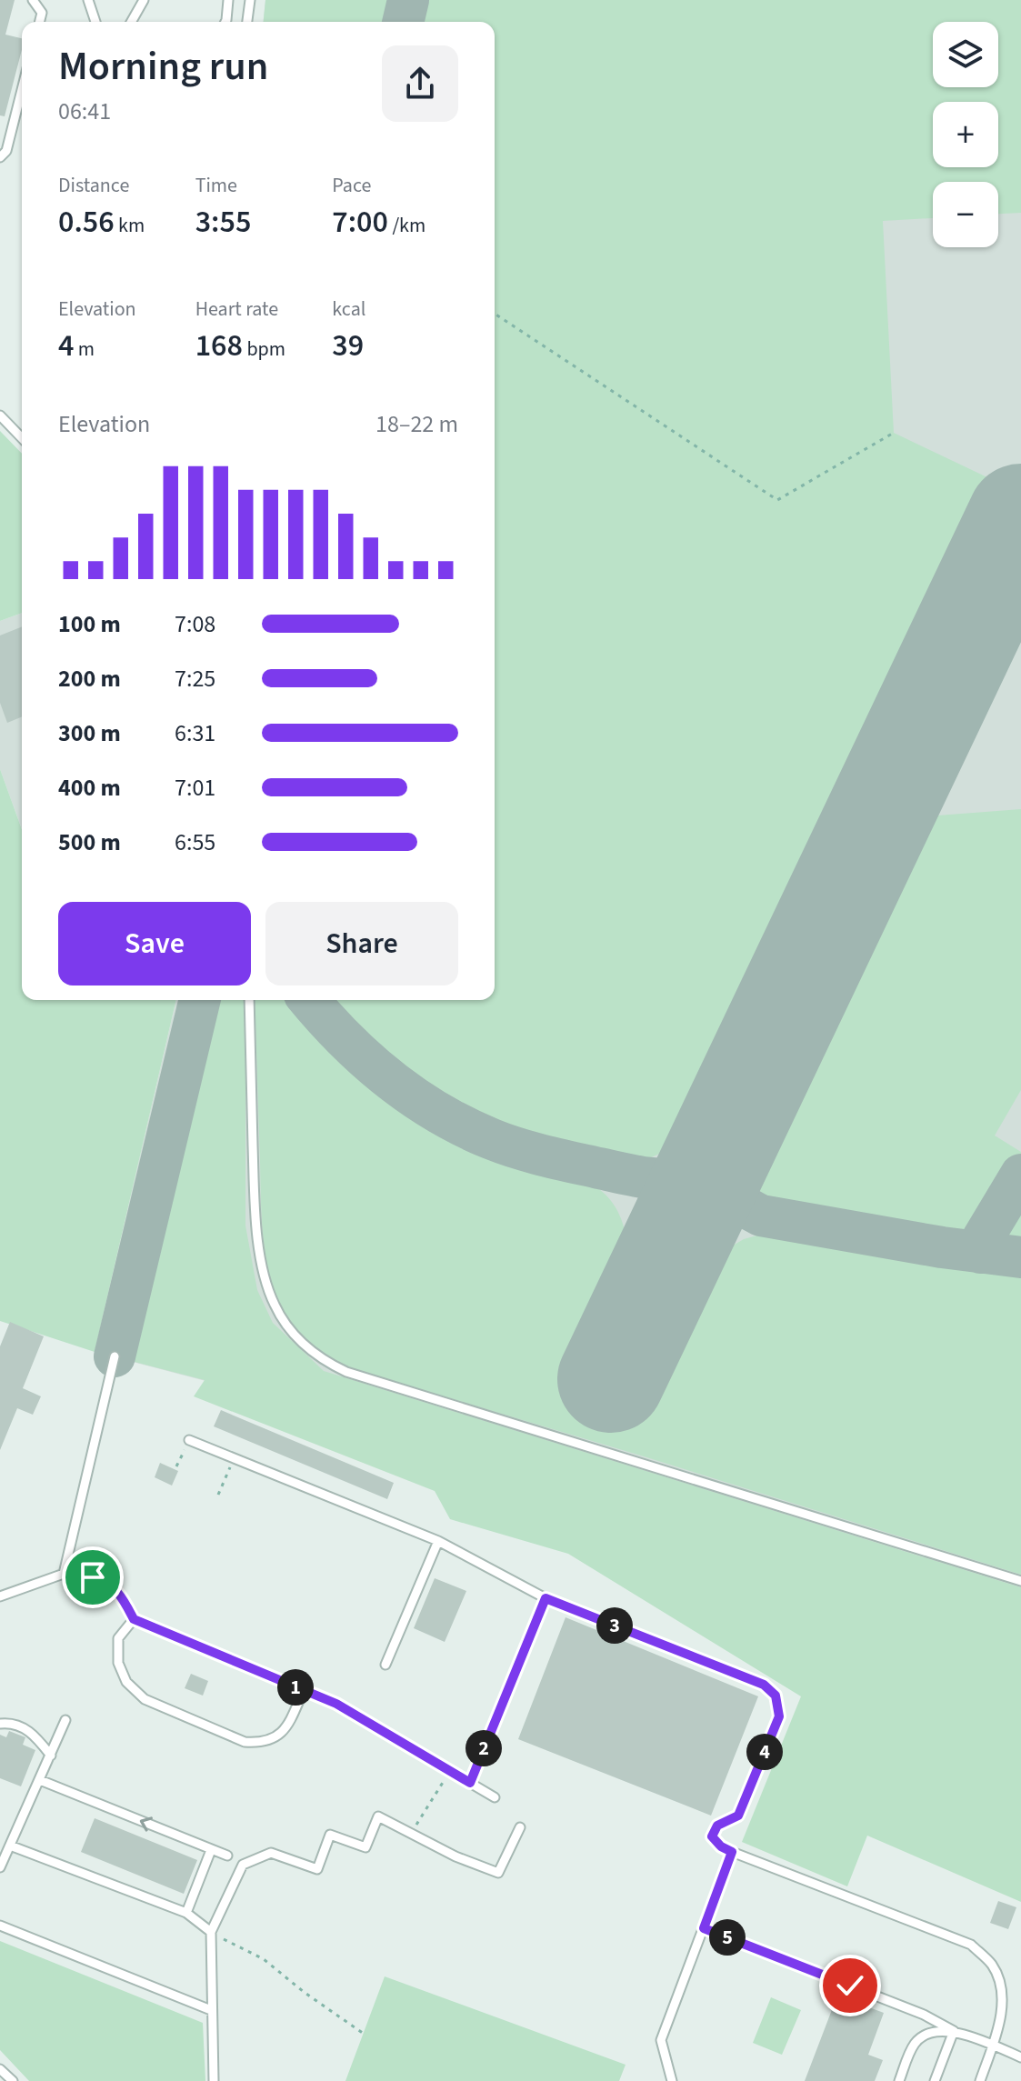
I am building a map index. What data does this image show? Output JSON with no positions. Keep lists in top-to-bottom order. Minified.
{"page":{"map_buttons":["+","−"],"heading":["Morning run","06:41"],"stats":[["Distance","0.56 km"],["Time","3:55"],["Pace","7:00 /km"],["Elevation","4 m"],["Heart rate","168 bpm"],["kcal","39"]],"chart":["Elevation","18–22 m"],"list":[{"name":"100 m","note":"7:08"},{"name":"200 m","note":"7:25"},{"name":"300 m","note":"6:31"},{"name":"400 m","note":"7:01"},{"name":"500 m","note":"6:55"}],"buttons":["Save","Share"],"pins":["3","1","2","4","5"]}}
